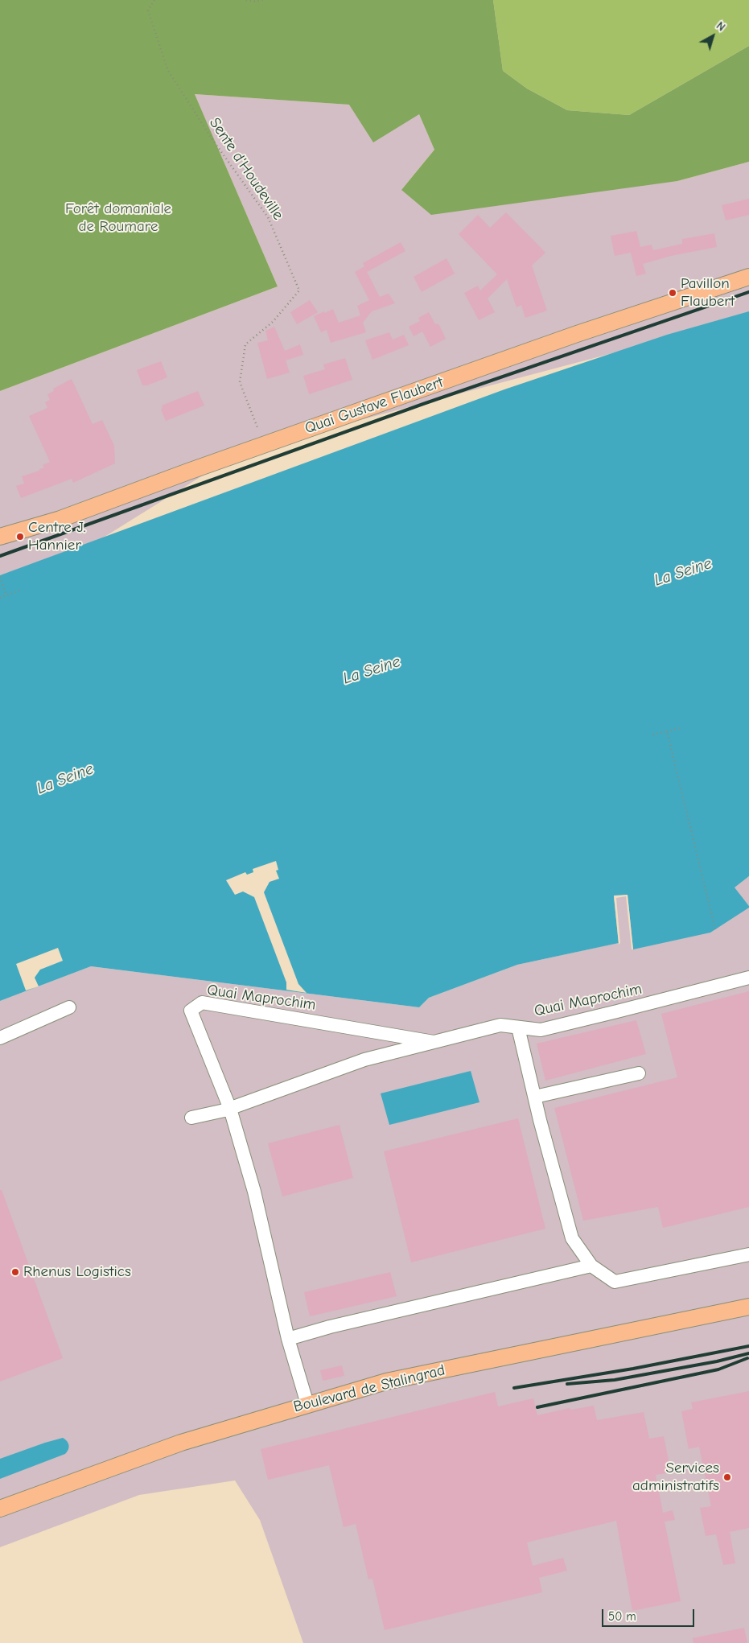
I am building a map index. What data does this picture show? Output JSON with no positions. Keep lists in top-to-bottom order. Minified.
{"streets":{"main road":["Quai Gustave Flaubert","Boulevard de Stalingrad"],"lane":["Quai Maprochim"],"path":["Sente d'Houdeville"]},"crossings":[["Quai Maprochim","Boulevard de Stalingrad"]],"water":["La Seine"],"parks":["Forêt domaniale de Roumare"],"places":["Pavillon Flaubert","Centre J. Hannier","Rhenus Logistics","Services administratifs"],"scale_bar":"50 m","north":"top right"}
